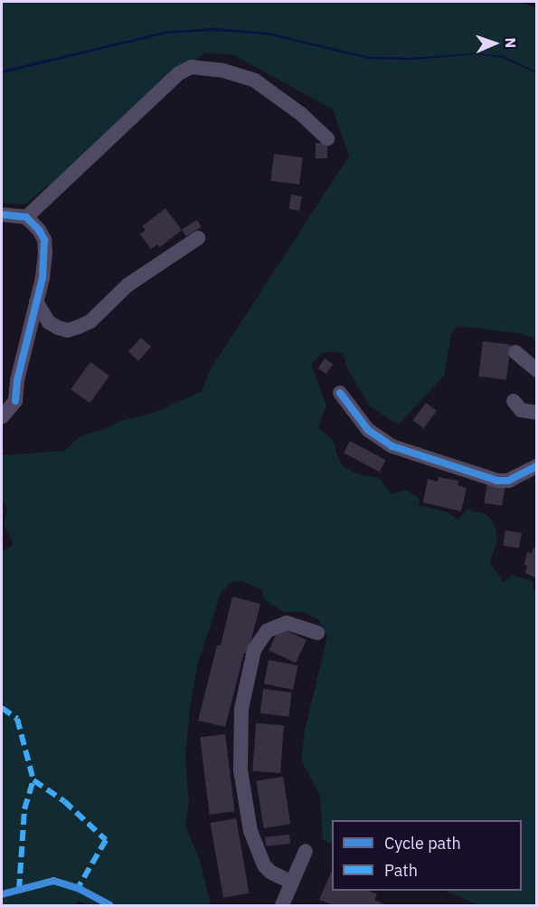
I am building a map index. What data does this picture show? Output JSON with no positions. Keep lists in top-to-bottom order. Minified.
{"legend":["Cycle path","Path"],"north":"right"}
